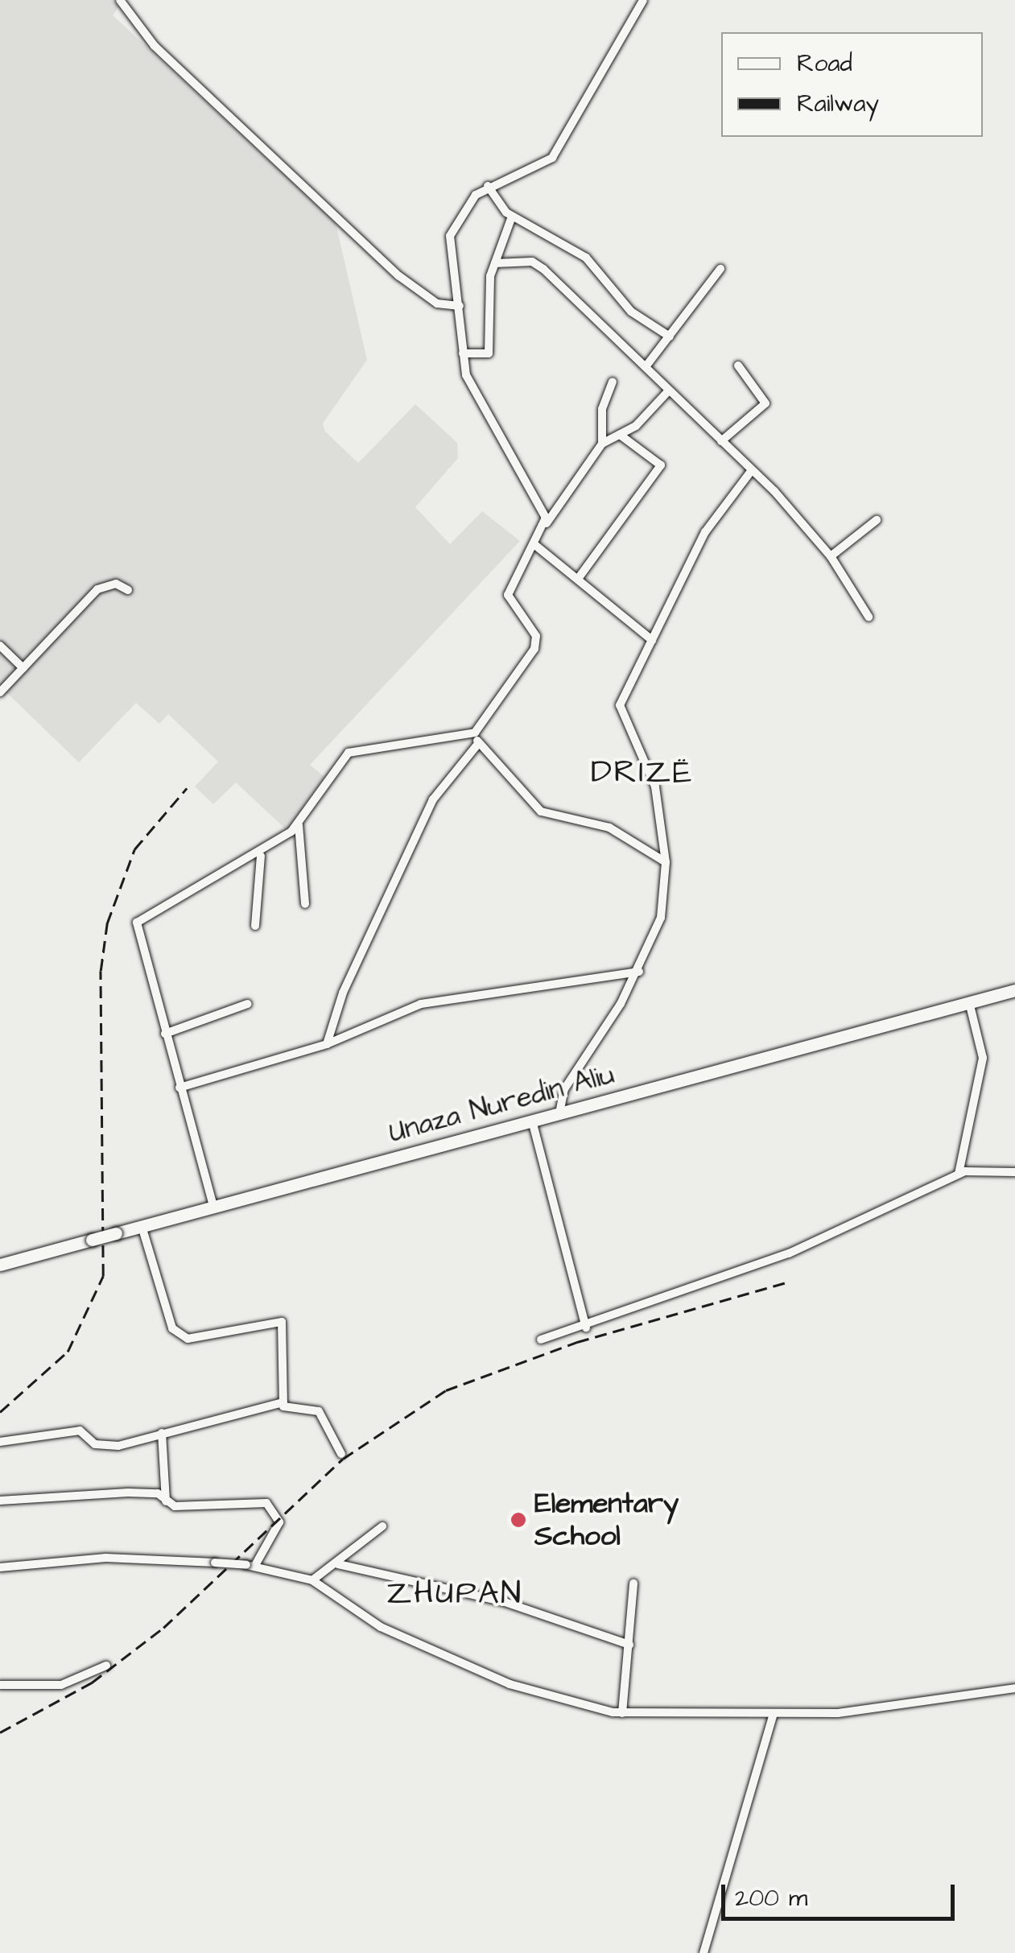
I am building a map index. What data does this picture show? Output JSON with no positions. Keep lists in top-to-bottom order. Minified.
{"streets":{"main road":["Unaza Nuredin Aliu"]},"districts":["DRIZË","ZHUPAN"],"places":["Elementary School"],"legend":["Road","Railway"],"scale_bar":"200 m"}
